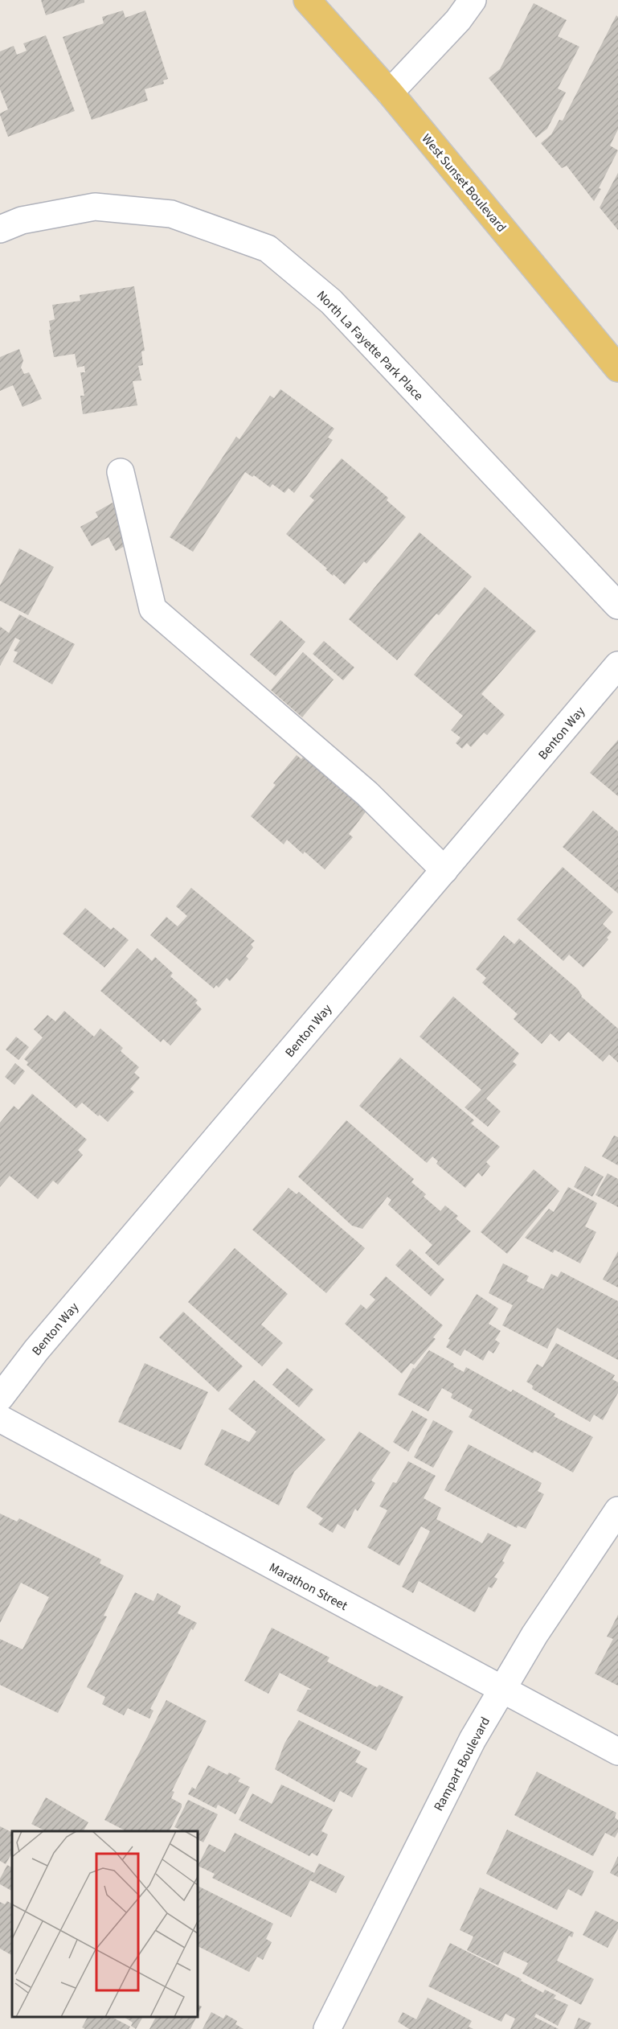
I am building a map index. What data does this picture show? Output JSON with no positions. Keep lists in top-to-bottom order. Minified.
{"streets":{"main road":["West Sunset Boulevard"],"street":["North La Fayette Park Place","Benton Way","Marathon Street","Rampart Boulevard"]},"crossings":[["Marathon Street","Rampart Boulevard"]]}
